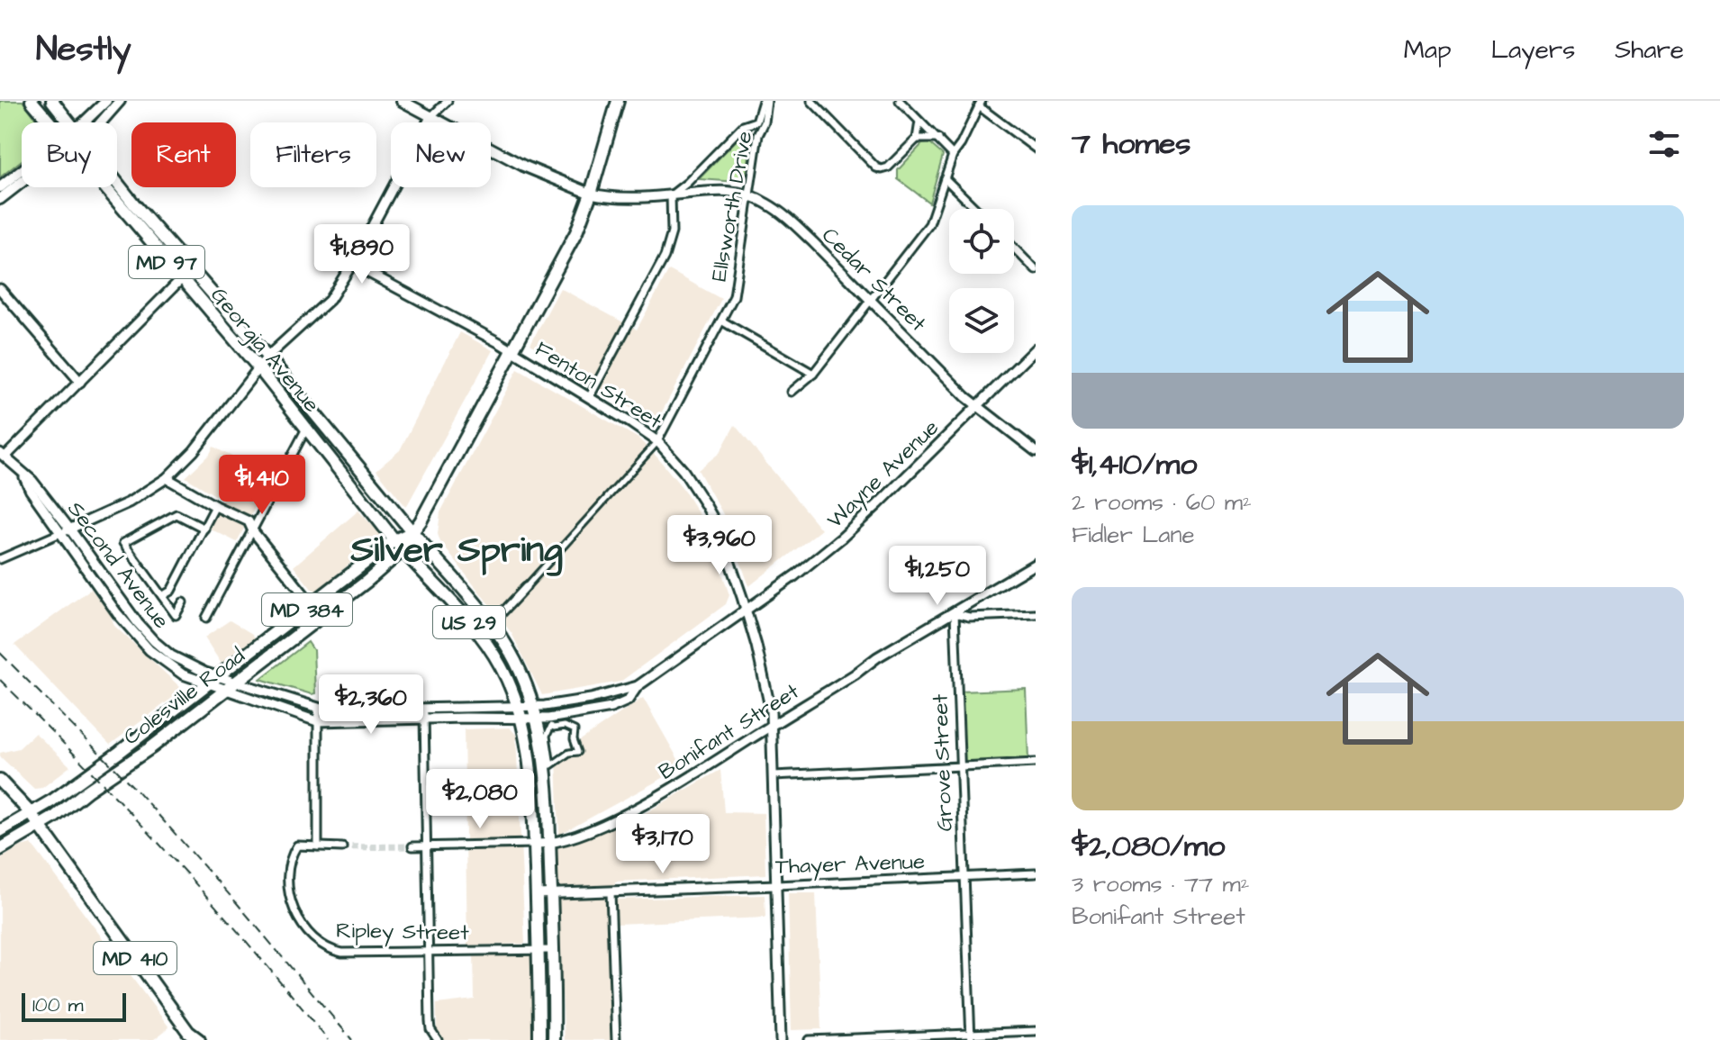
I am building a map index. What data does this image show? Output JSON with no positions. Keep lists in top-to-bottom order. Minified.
{"streets":{"main road":["MD 97","Georgia Avenue","MD 384","US 29","Colesville Road","MD 410"],"street":["Ellsworth Drive","Cedar Street","Fenton Street","Wayne Avenue","Second Avenue","Bonifant Street","Grove Street","Thayer Avenue","Ripley Street"]},"crossings":[["Ellsworth Drive","Cedar Street"],["Ellsworth Drive","Georgia Avenue"],["Ellsworth Drive","Fenton Street"],["MD 97","Georgia Avenue"],["Cedar Street","Wayne Avenue"],["Georgia Avenue","Wayne Avenue"],["Georgia Avenue","Colesville Road"],["Georgia Avenue","Bonifant Street"],["Georgia Avenue","Thayer Avenue"],["Georgia Avenue","Ripley Street"],["Fenton Street","Wayne Avenue"],["Fenton Street","Colesville Road"],["Fenton Street","Bonifant Street"],["Fenton Street","Thayer Avenue"],["Wayne Avenue","Second Avenue"],["Wayne Avenue","Colesville Road"],["Second Avenue","Colesville Road"],["Colesville Road","MD 410"],["Bonifant Street","Grove Street"],["Grove Street","Thayer Avenue"]],"districts":["Silver Spring"],"scale_bar":"100 m","page":{"header":"Nestly","nav":["Map","Layers","Share"],"heading":"7 homes","chip":["Buy","Rent","Filters","New"],"list":[{"name":"$1,410/mo","note":"2 rooms · 60 m² · Fidler Lane"},{"name":"$2,080/mo","note":"3 rooms · 77 m² · Bonifant Street"}],"price":["$1,890","$1,410","$3,960","$1,250","$2,360","$2,080","$3,170"],"scale":"100 m"}}
